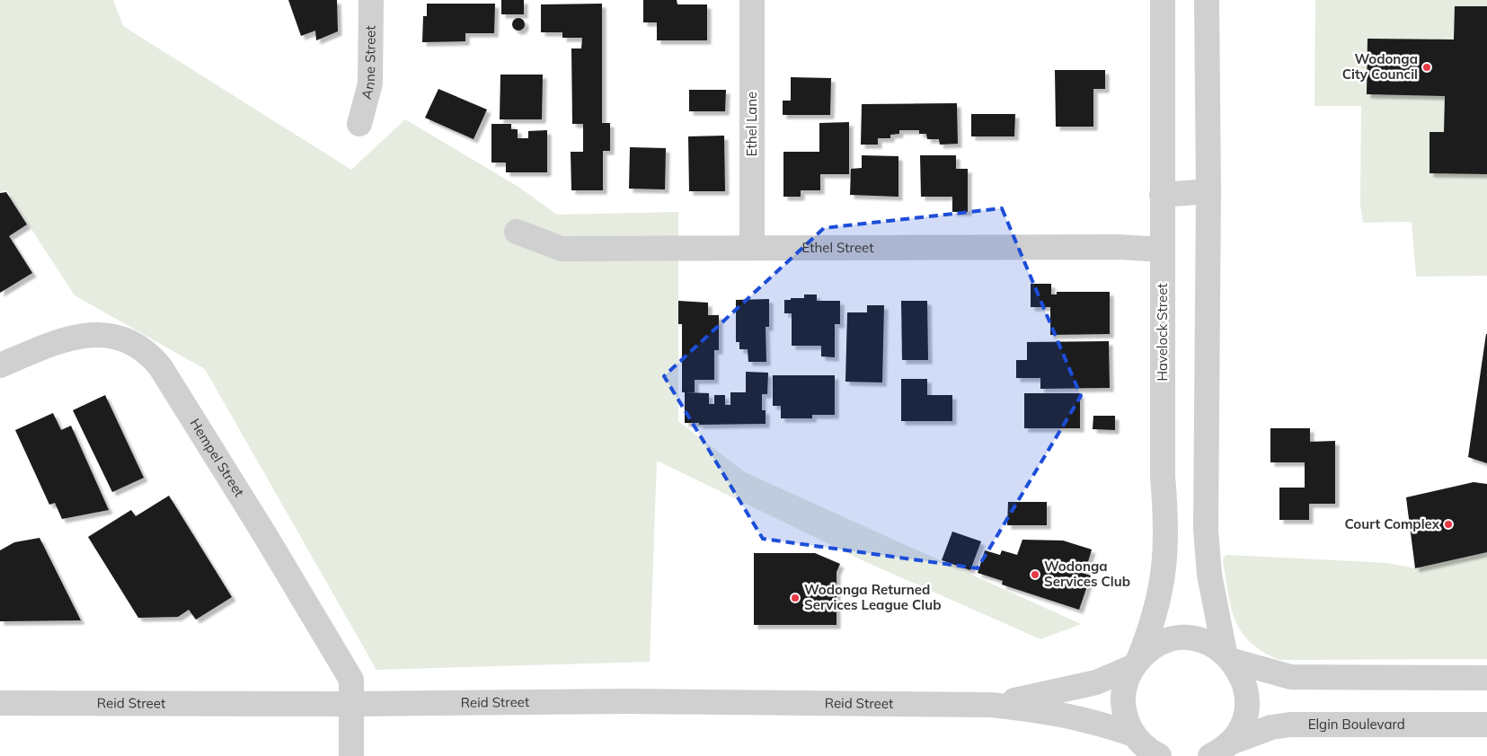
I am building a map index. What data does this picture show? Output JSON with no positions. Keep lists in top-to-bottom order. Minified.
{"streets":{"street":["Anne Street","Ethel Lane","Ethel Street","Havelock Street","Hempel Street","Reid Street","Elgin Boulevard"]},"crossings":[["Ethel Lane","Ethel Street"],["Ethel Street","Havelock Street"],["Havelock Street","Reid Street"],["Hempel Street","Reid Street"]],"places":["Wodonga City Council","Court Complex","Wodonga Services Club","Wodonga Returned Services League Club"]}
